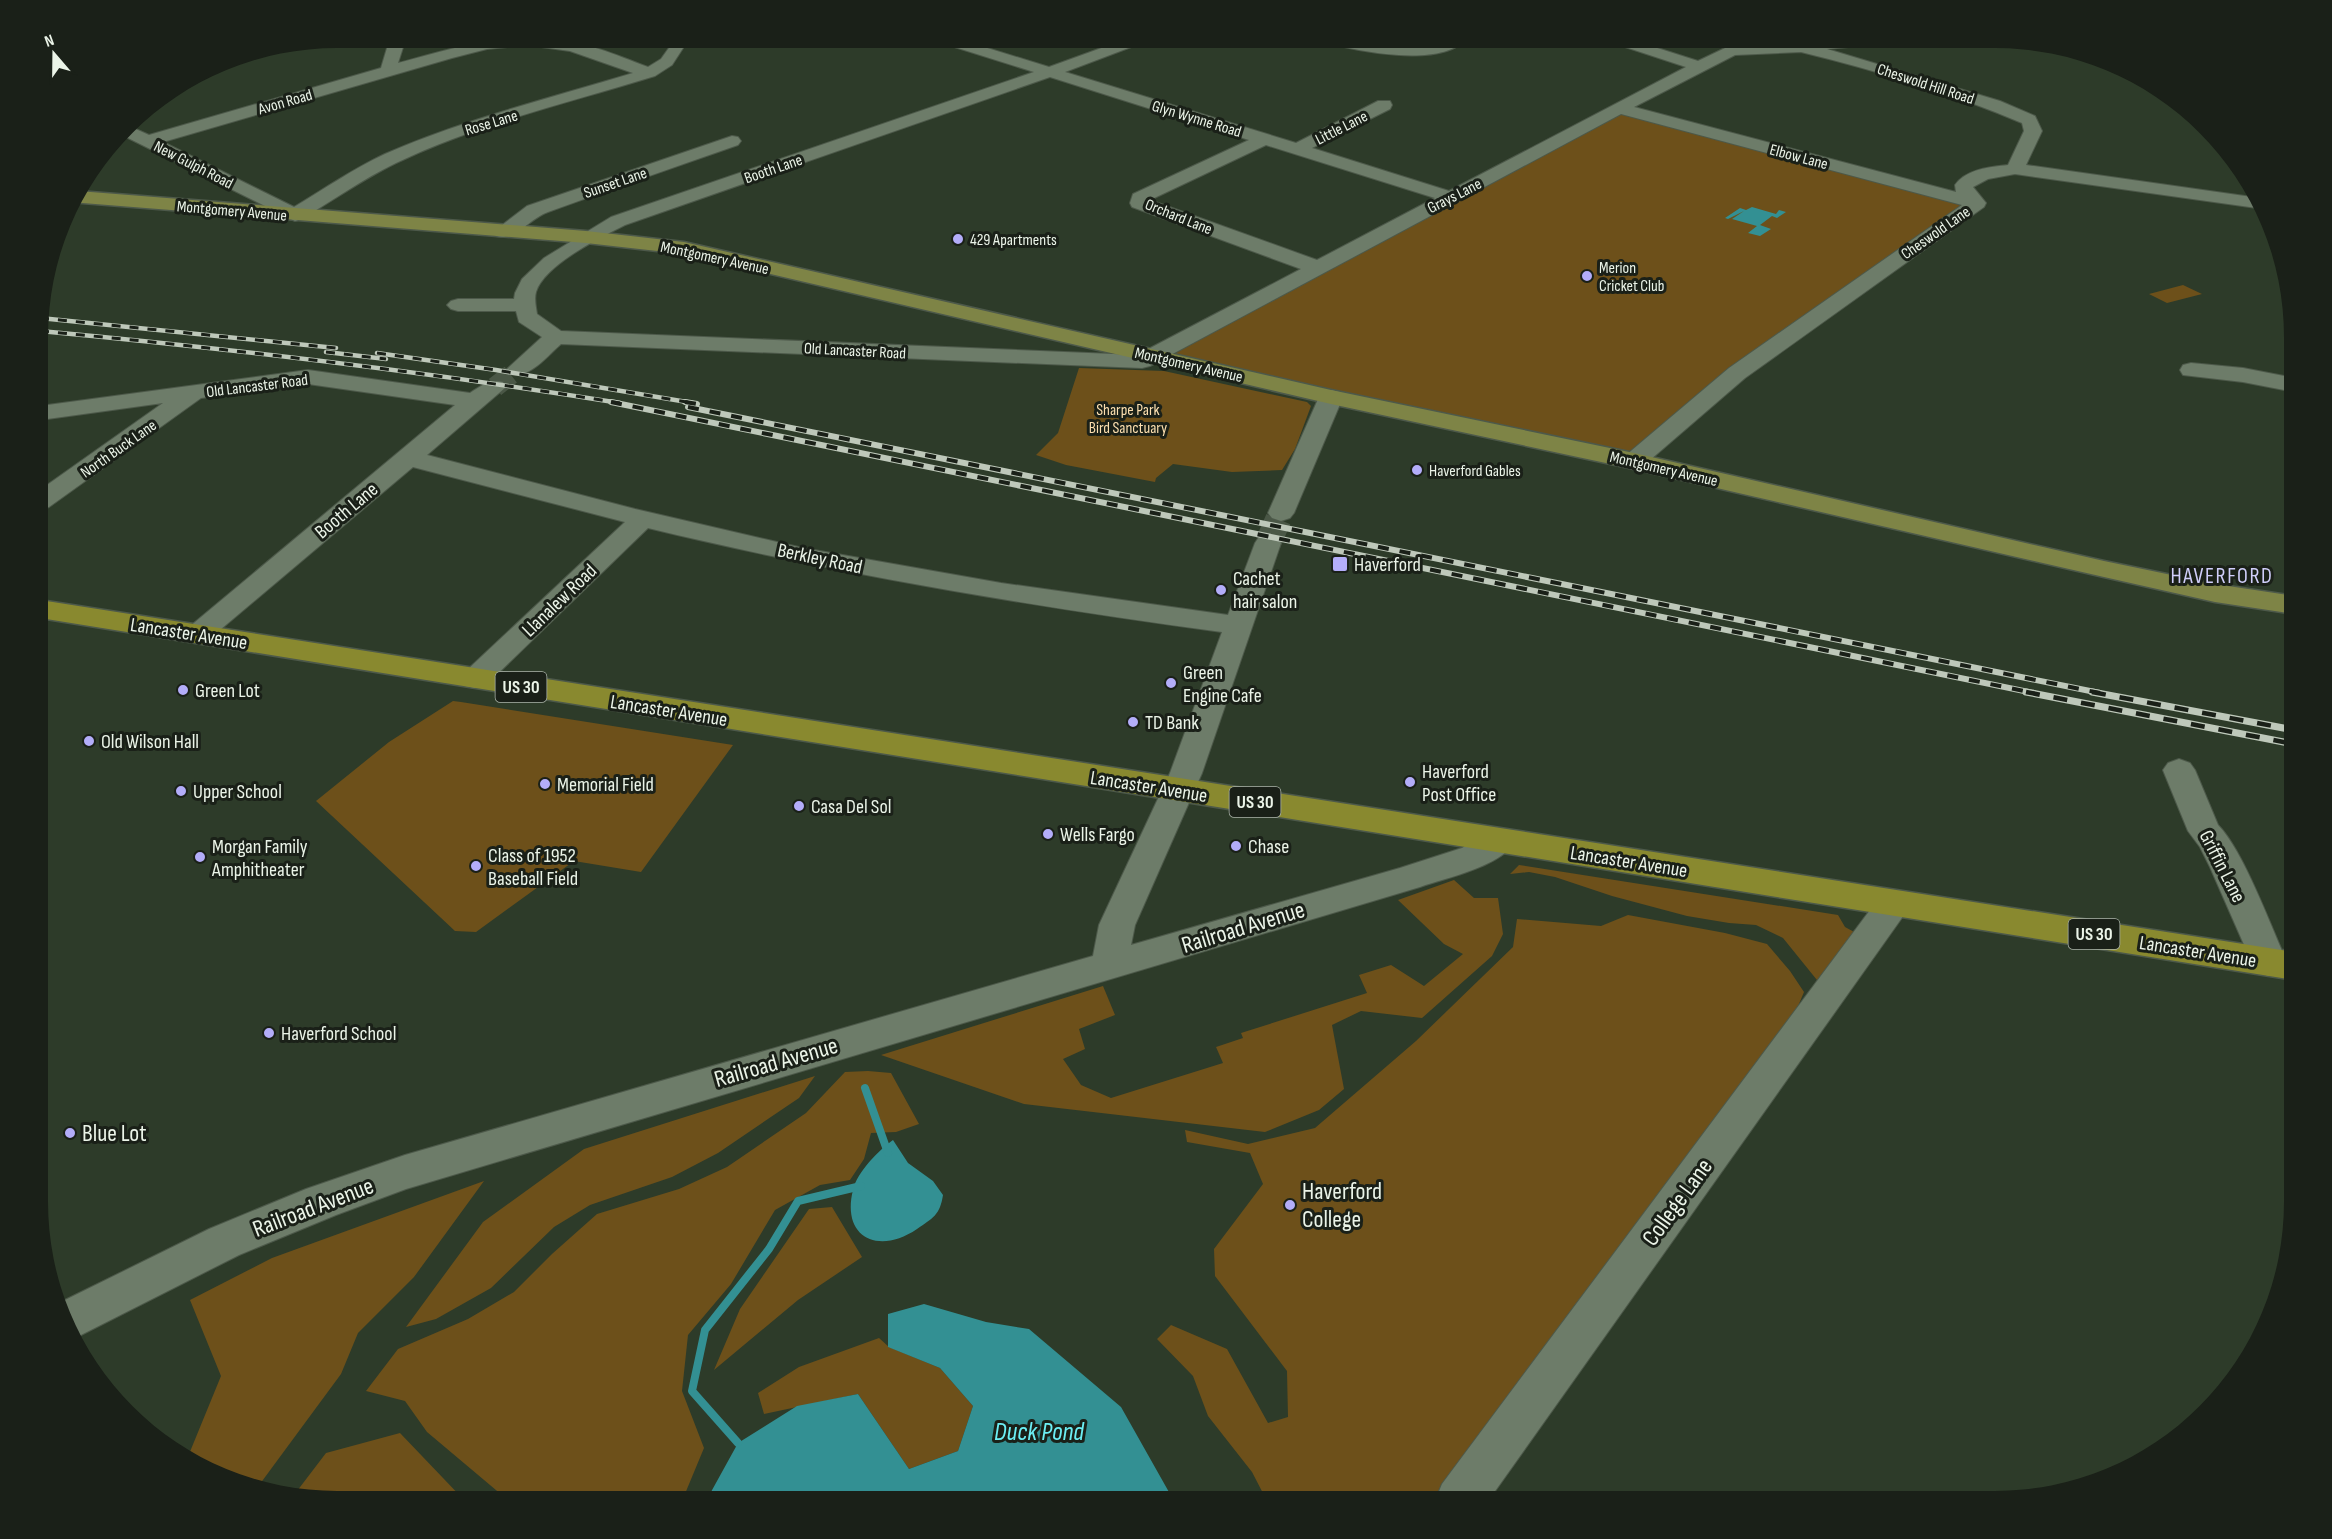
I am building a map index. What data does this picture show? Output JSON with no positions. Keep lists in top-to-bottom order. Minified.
{"streets":{"highway":["Lancaster Avenue","US 30"],"main road":["Montgomery Avenue"],"street":["Cheswold Hill Road","Avon Road","Glyn Wynne Road","Rose Lane","Little Lane","Elbow Lane","New Gulph Road","Booth Lane","Sunset Lane","Grays Lane","Orchard Lane","Cheswold Lane","Old Lancaster Road","North Buck Lane","Berkley Road","Llanalew Road","Griffin Lane","Railroad Avenue","College Lane"]},"crossings":[["Cheswold Hill Road","Grays Lane"],["Cheswold Hill Road","Cheswold Lane"],["Avon Road","Rose Lane"],["Avon Road","New Gulph Road"],["Glyn Wynne Road","Little Lane"],["Glyn Wynne Road","Booth Lane"],["Glyn Wynne Road","Grays Lane"],["Glyn Wynne Road","Orchard Lane"],["Rose Lane","New Gulph Road"],["Rose Lane","Montgomery Avenue"],["Elbow Lane","Grays Lane"],["Elbow Lane","Cheswold Lane"],["New Gulph Road","Montgomery Avenue"],["Booth Lane","Montgomery Avenue"],["Booth Lane","Old Lancaster Road"],["Booth Lane","Berkley Road"],["Booth Lane","Lancaster Avenue"],["Sunset Lane","Montgomery Avenue"],["Grays Lane","Montgomery Avenue"],["Grays Lane","Orchard Lane"],["Grays Lane","Old Lancaster Road"],["Montgomery Avenue","Cheswold Lane"],["Montgomery Avenue","Old Lancaster Road"],["Old Lancaster Road","North Buck Lane"],["Berkley Road","Llanalew Road"],["Llanalew Road","Lancaster Avenue"],["Lancaster Avenue","Griffin Lane"],["Lancaster Avenue","Railroad Avenue"],["Lancaster Avenue","College Lane"]],"districts":["HAVERFORD"],"water":["Duck Pond"],"parks":["Sharpe Park Bird Sanctuary"],"places":{"other":["429 Apartments","Merion Cricket Club","Haverford Gables","Cachet hair salon","Green Engine Cafe","Green Lot","TD Bank","Old Wilson Hall","Haverford Post Office","Memorial Field","Upper School","Casa Del Sol","Wells Fargo","Chase","Morgan Family Amphitheater","Class of 1952 Baseball Field","Haverford School","Blue Lot","Haverford College"],"transit":["Haverford"]},"north":"top"}
